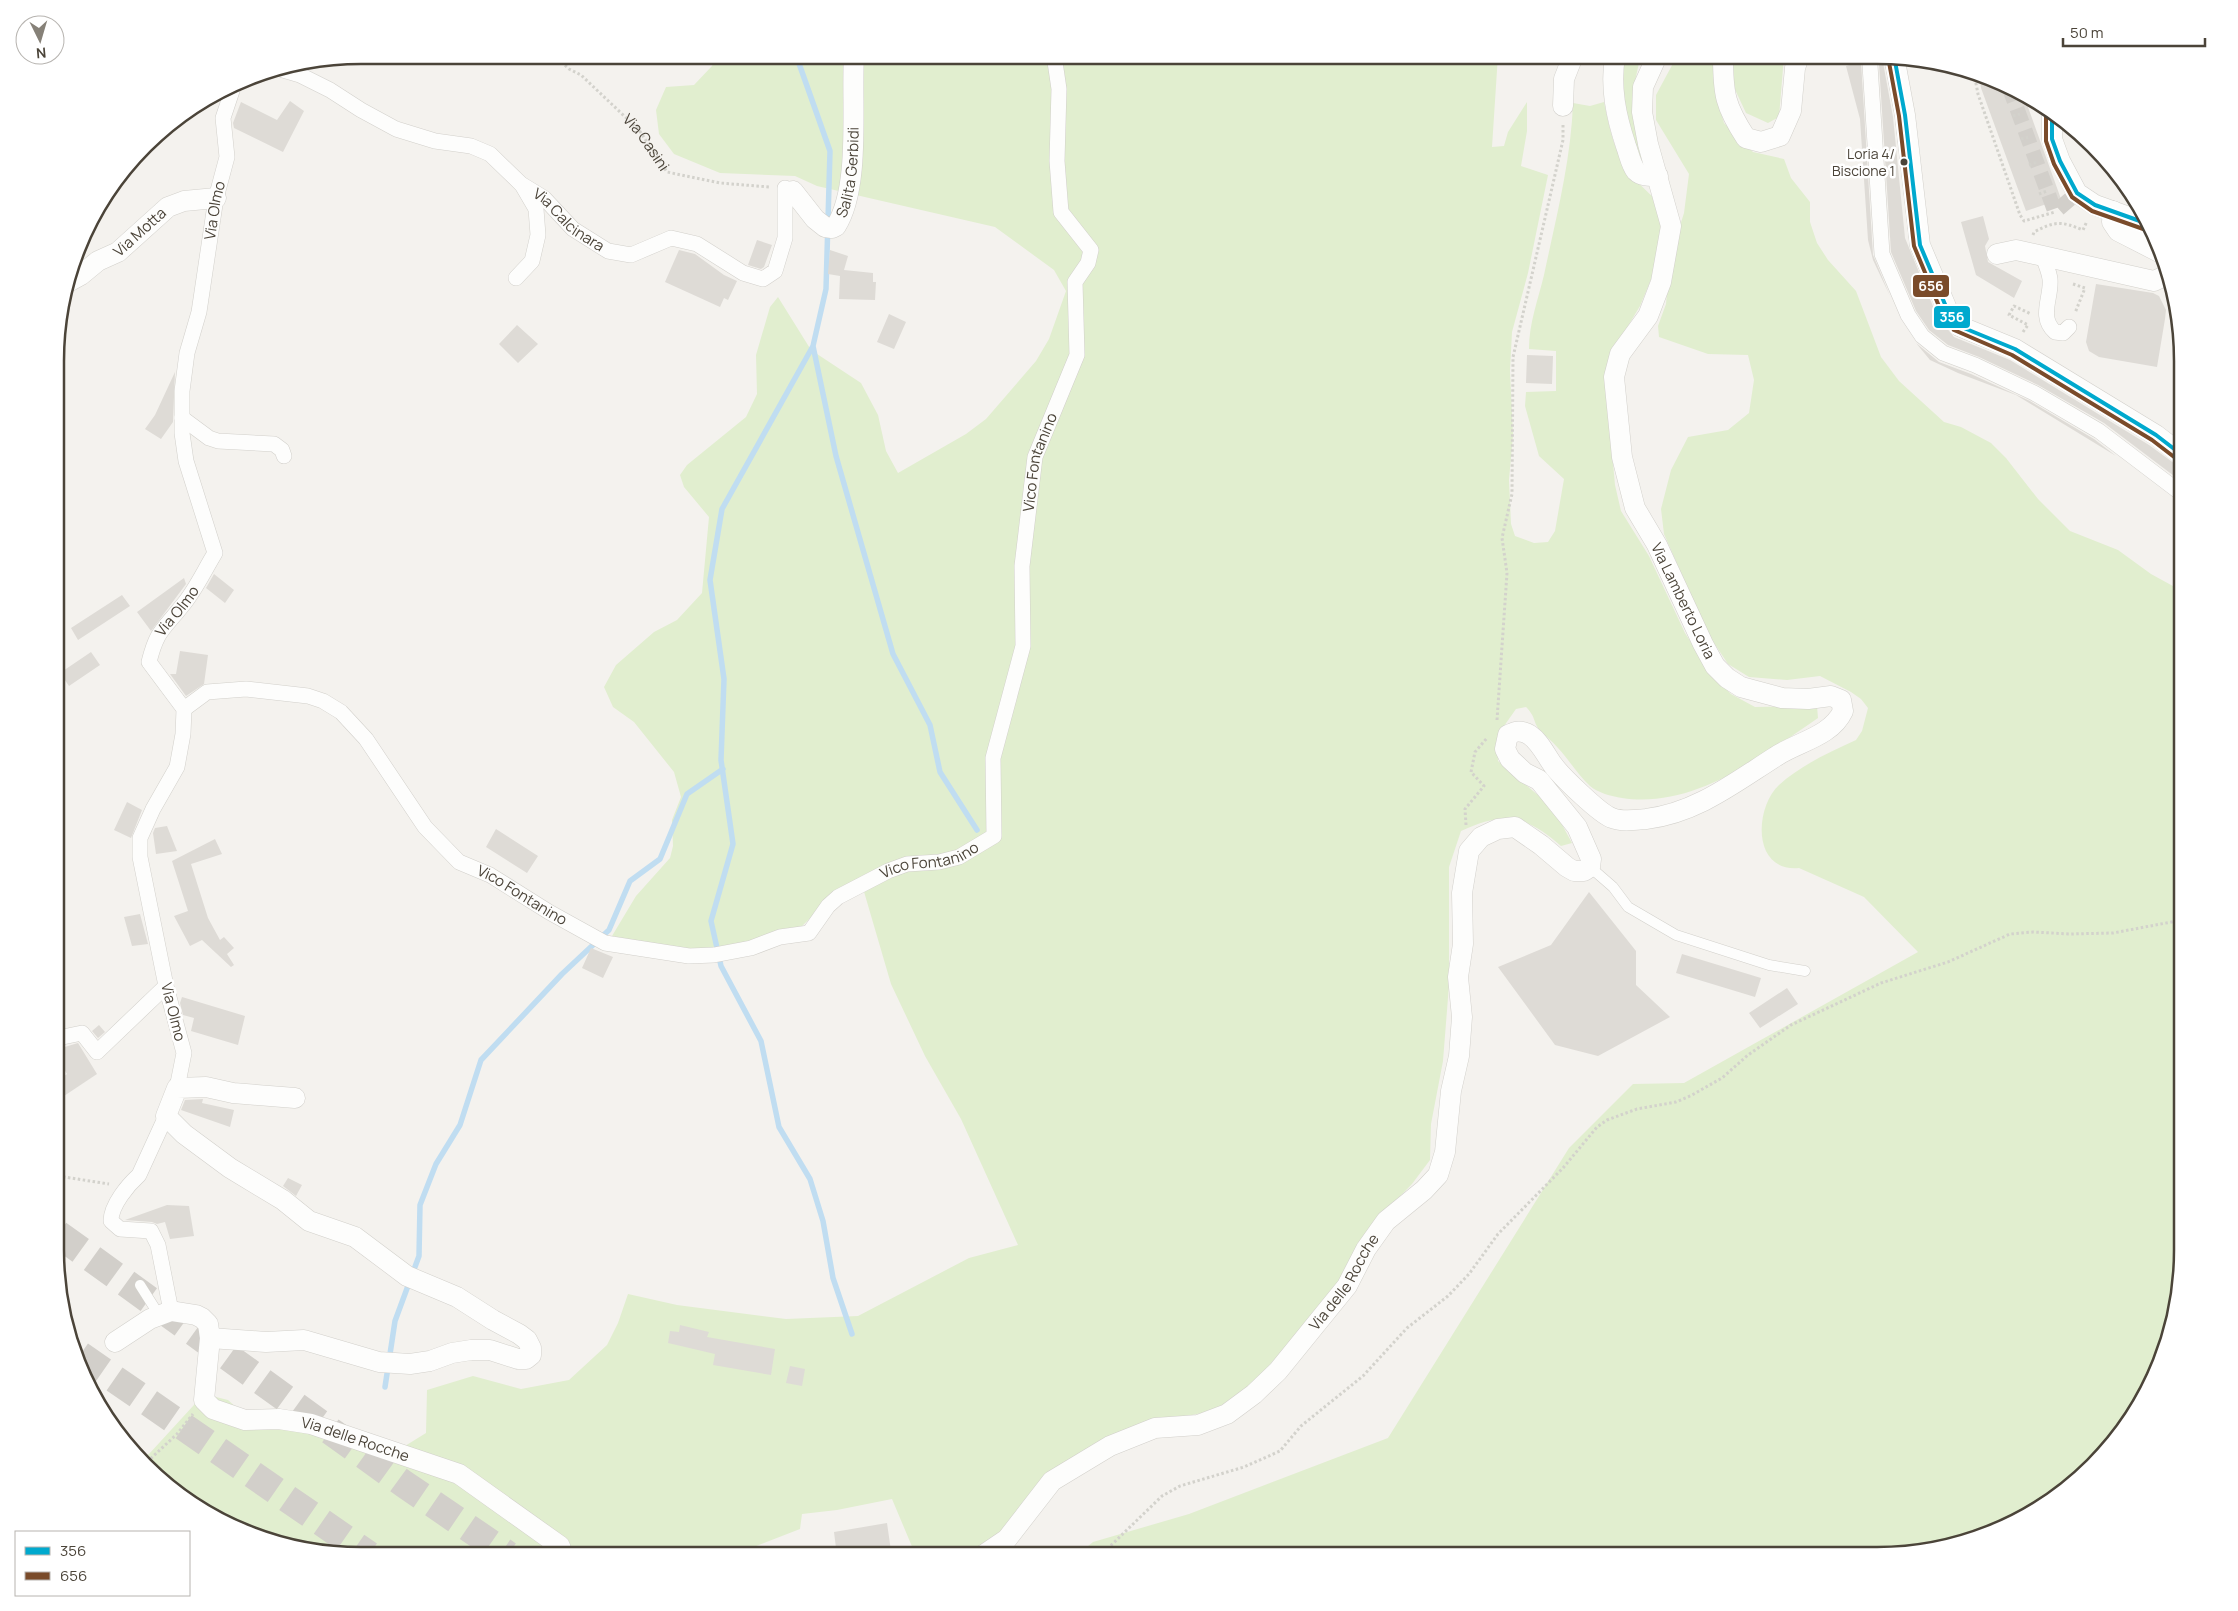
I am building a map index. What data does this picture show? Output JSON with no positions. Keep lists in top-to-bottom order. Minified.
{"streets":{"street":["Salita Gerbidi","Via Olmo","Via Calcinara","Via Motta","Vico Fontanino","Via Lamberto Loria","Via delle Rocche"],"path":["Via Casini"]},"crossings":[["Via Casini","Salita Gerbidi"],["Via Casini","Via Calcinara"],["Salita Gerbidi","Via Calcinara"],["Via Olmo","Via Motta"],["Via Olmo","Vico Fontanino"]],"places":["Loria 4/ Biscione 1"],"lines":["transit line 356","transit line 656"],"legend":["356","656"],"scale_bar":"50 m","north":"bottom"}
